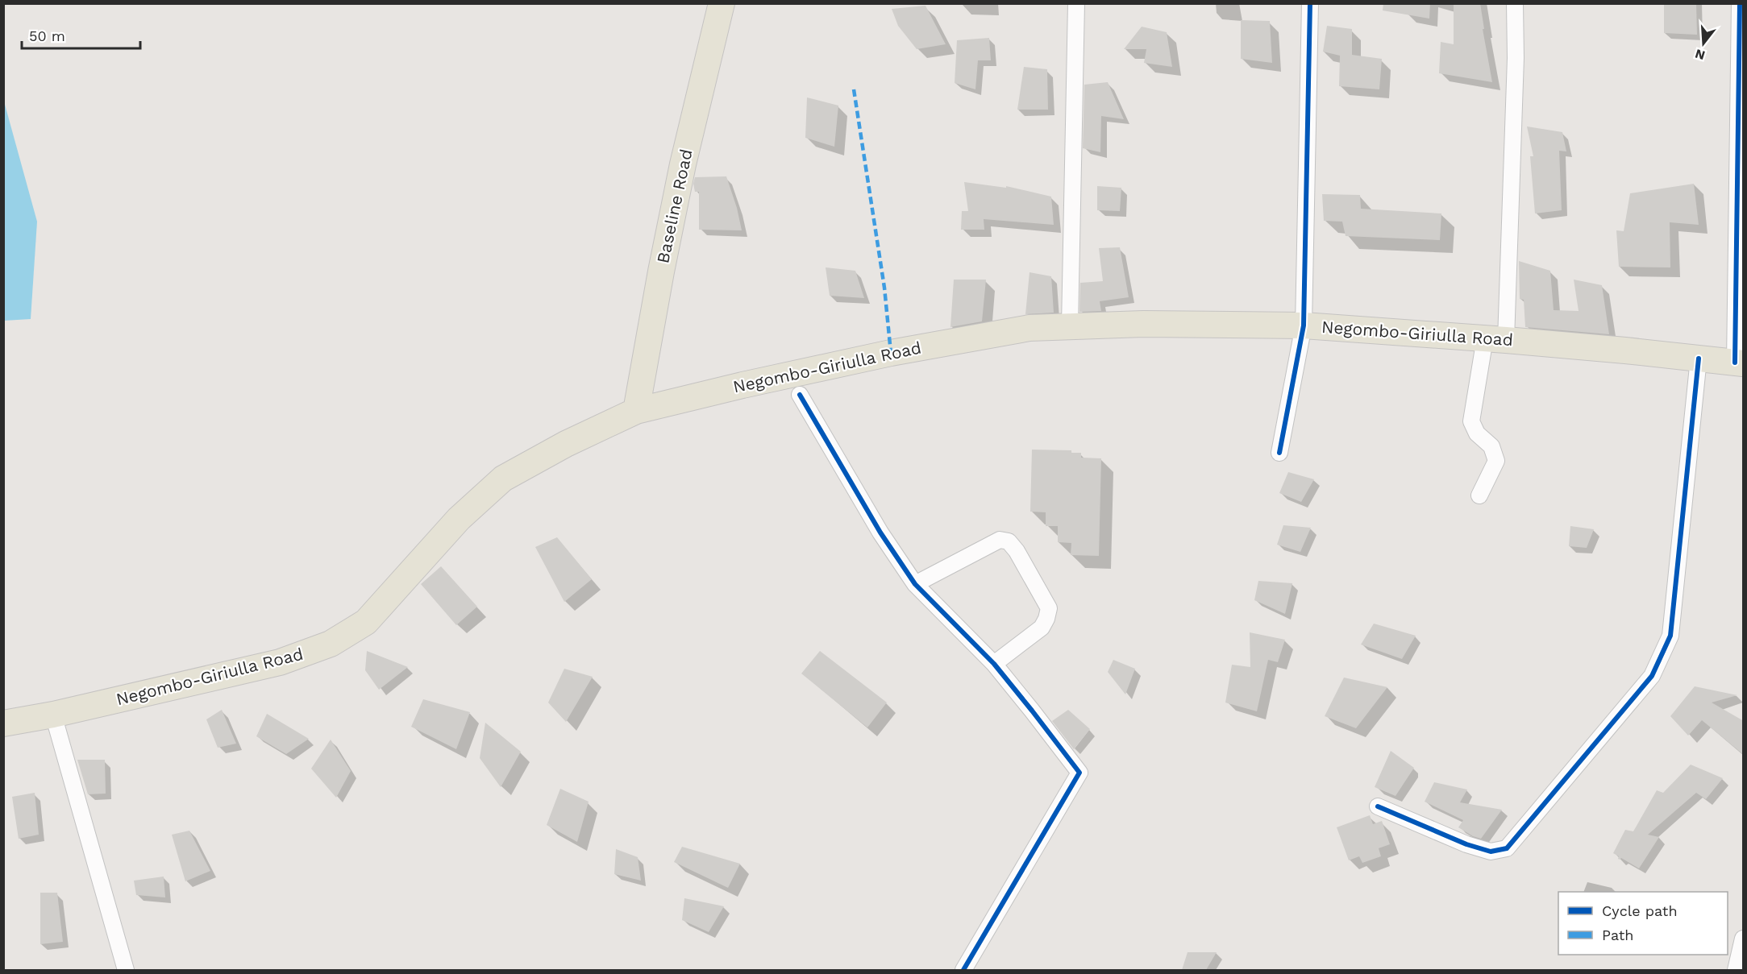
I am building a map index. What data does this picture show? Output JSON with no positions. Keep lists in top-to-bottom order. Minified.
{"streets":{"main road":["Baseline Road","Negombo-Giriulla Road"]},"crossings":[["Baseline Road","Negombo-Giriulla Road"]],"legend":["Cycle path","Path"],"scale_bar":"50 m","north":"bottom"}
